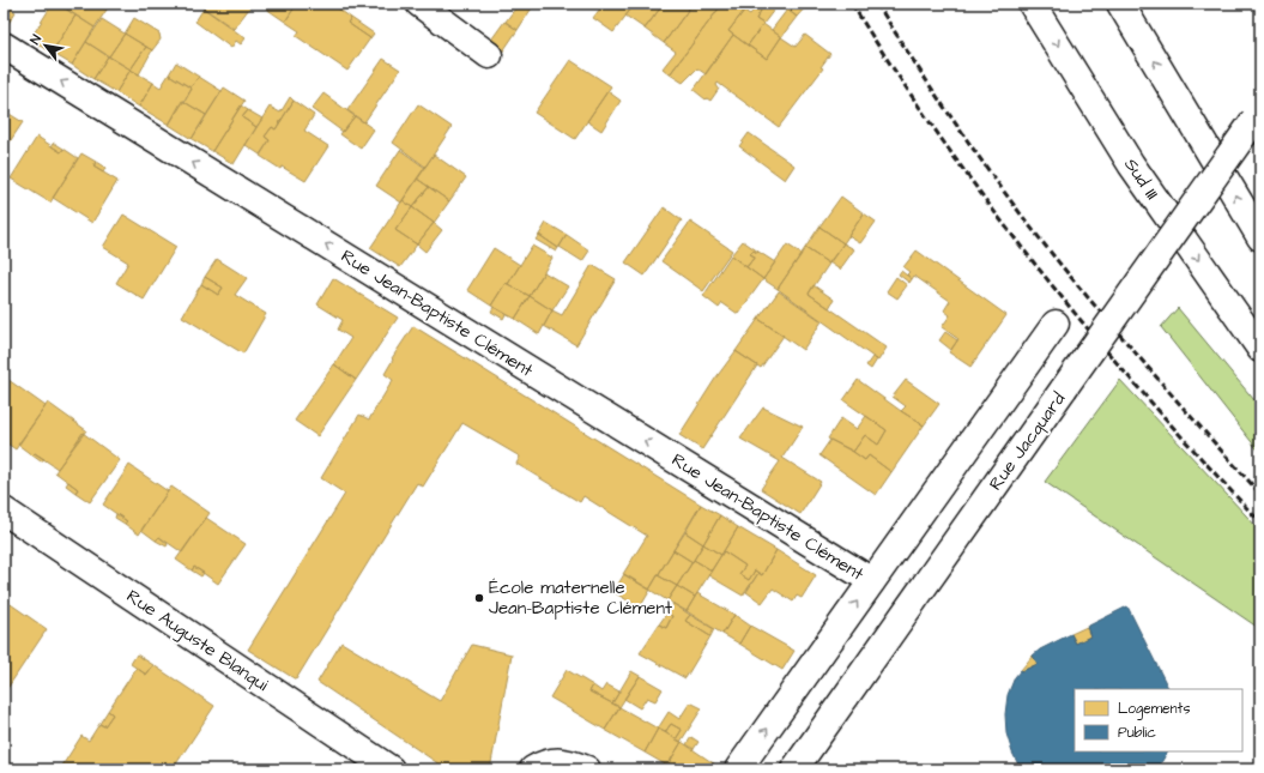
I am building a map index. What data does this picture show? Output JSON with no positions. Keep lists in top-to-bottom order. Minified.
{"streets":{"main road":["Sud III","Rue Jean-Baptiste Clément","Rue Jacquard","Rue Auguste Blanqui"]},"one_way":["Rue Jean-Baptiste Clément"],"places":["École maternelle Jean-Baptiste Clément"],"legend":["Logements","Public"],"north":"top left"}
